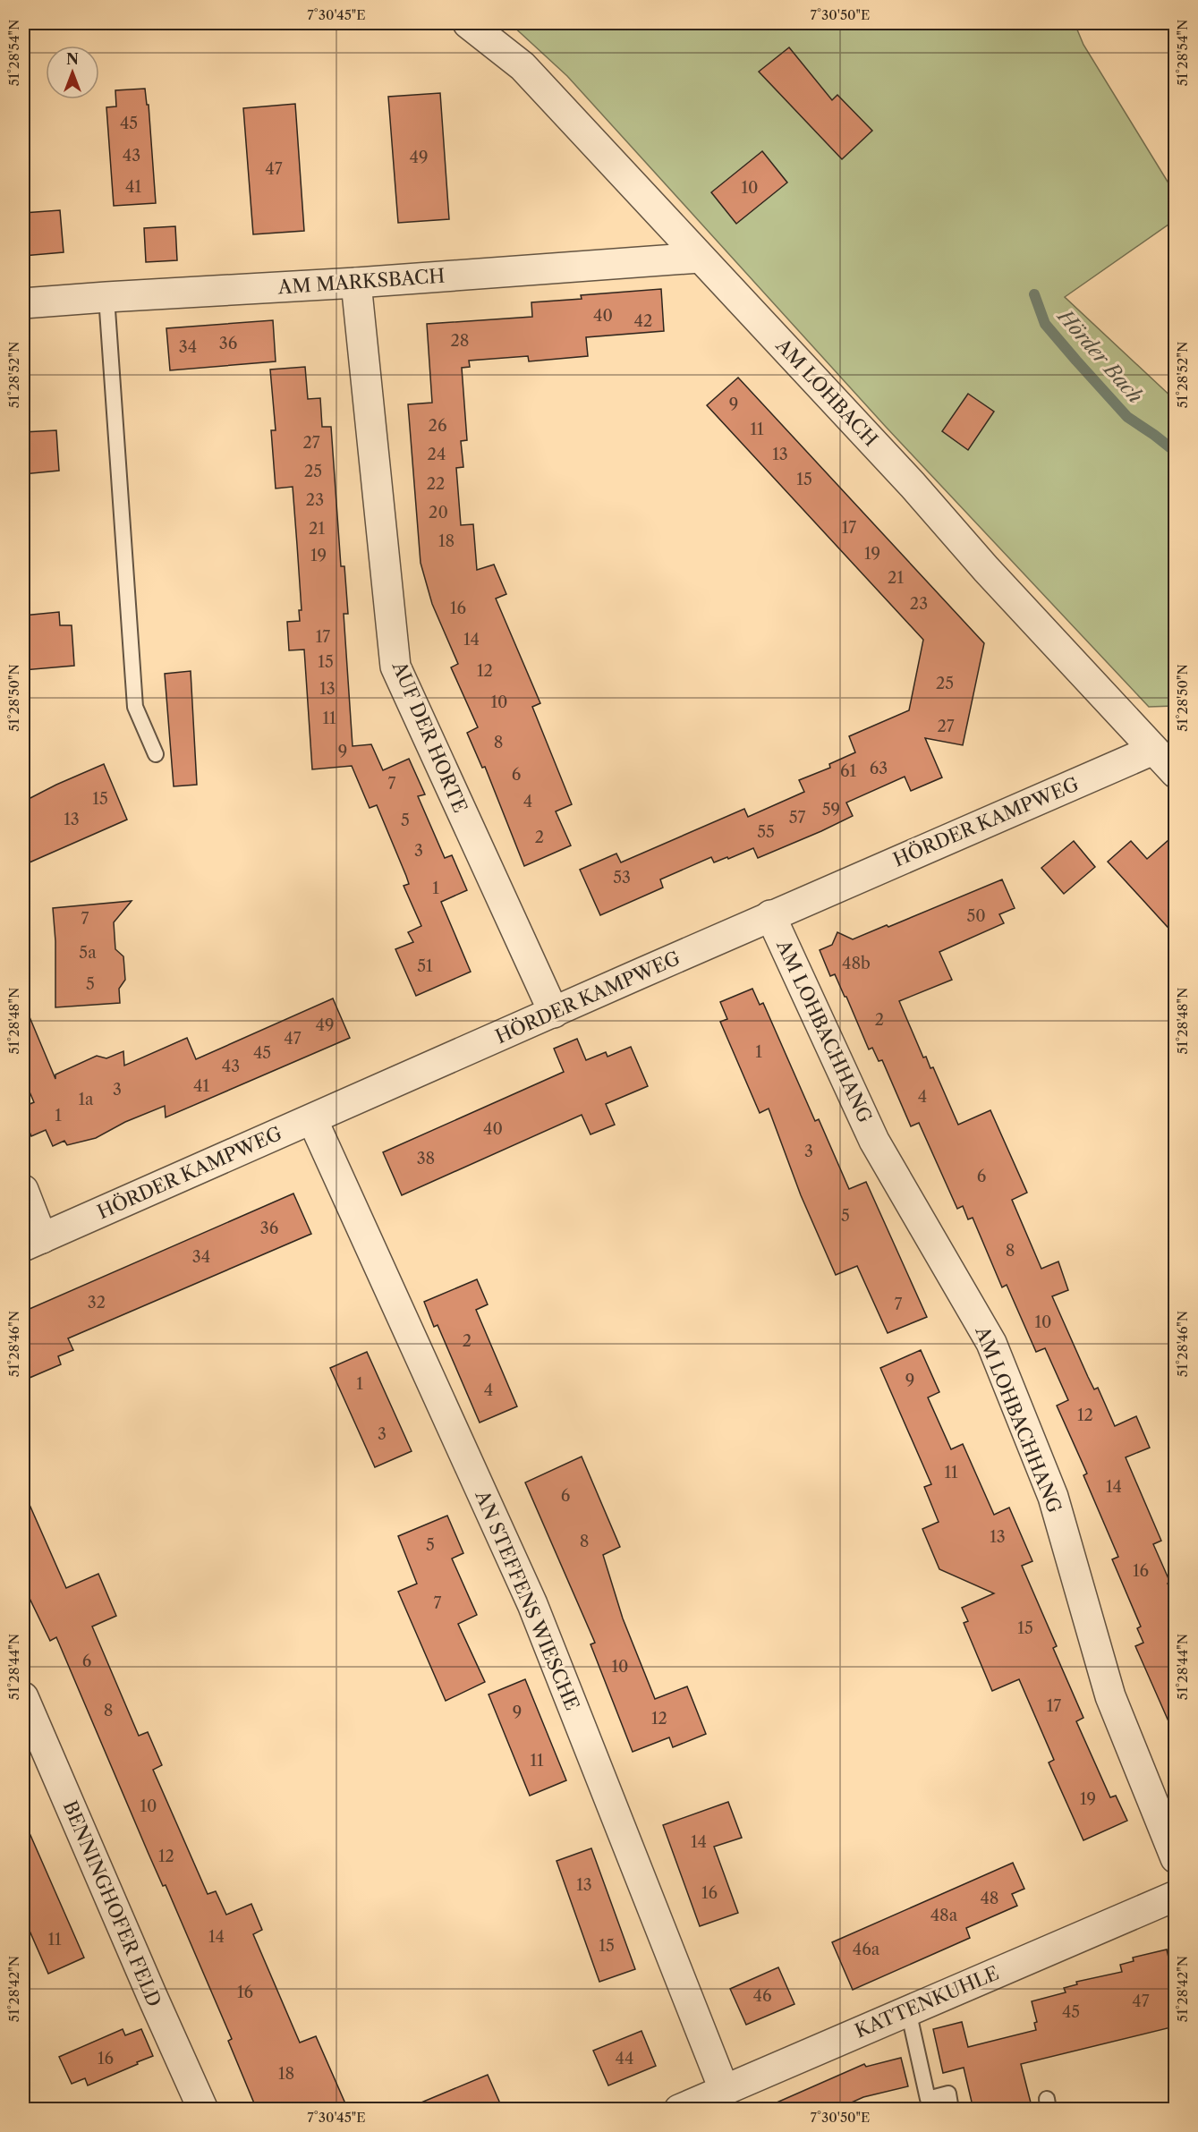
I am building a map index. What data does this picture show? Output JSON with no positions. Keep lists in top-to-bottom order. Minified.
{"streets":{"street":["AM MARKSBACH","AM LOHBACH","AUF DER HORTE","HÖRDER KAMPWEG","AM LOHBACHHANG","AN STEFFENS WIESCHE","BENNINGHOFER FELD","KATTENKUHLE"]},"crossings":[["AM MARKSBACH","AM LOHBACH"],["AM MARKSBACH","AUF DER HORTE"],["AM LOHBACH","HÖRDER KAMPWEG"],["AUF DER HORTE","HÖRDER KAMPWEG"],["HÖRDER KAMPWEG","AM LOHBACHHANG"],["HÖRDER KAMPWEG","AN STEFFENS WIESCHE"],["AN STEFFENS WIESCHE","KATTENKUHLE"]],"water":["Hörder Bach"],"house_numbers":["45","43","49","47","41","10","40","42","28","36","34","9","26","11","27","24","13","25","15","22","23","20","17","21","18","19","19","21","23","16","17","14","15","12","25","13","10","11","27","8","9","63","61","6","7","15","4","59","57","13","5","55","2","3","53","1","50","7","5a","48b","51","5","2","49","47","1","45","43","41","3","4","1a","1","40","3","38","6","5","36","8","34","32","7","10","2","9","1","4","12","3","11","14","6","13","8","5","16","7","15","6","10","17","8","9","12","11","19","10","14","12","13","16","48","48a","14","11","15","46a","16","46","47","45","16","44","18"],"north":"top","coordinates":["7°30'45\"E","7°30'50\"E","51°28'54\"N","51°28'52\"N","51°28'50\"N","51°28'48\"N","51°28'46\"N","51°28'44\"N","51°28'42\"N"]}
